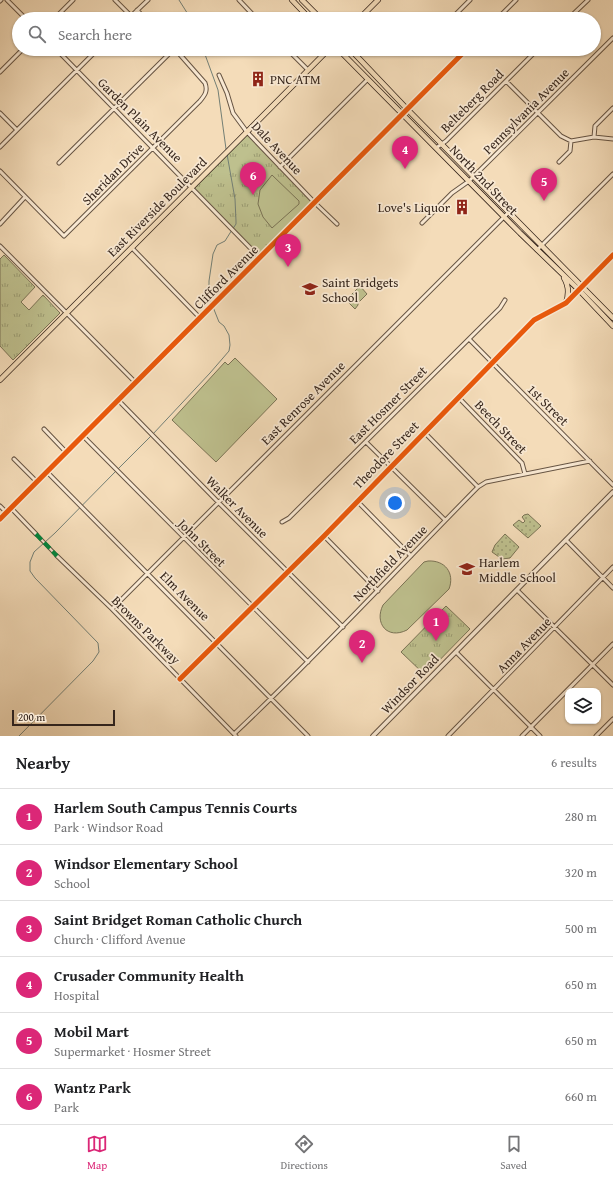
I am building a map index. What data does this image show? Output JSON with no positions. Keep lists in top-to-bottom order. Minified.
{"streets":{"main road":["North 2nd Street","East Riverside Boulevard"],"street":["Belteberg Road","Pennsylvania Avenue","Garden Plain Avenue","Dale Avenue","Sheridan Drive","Clifford Avenue","East Renrose Avenue","East Hosmer Street","1st Street","Beech Street","Theodore Street","Walker Avenue","John Street","Northfield Avenue","Elm Avenue","Browns Parkway","Anna Avenue","Windsor Road"]},"crossings":[["Belteberg Road","North 2nd Street"],["Pennsylvania Avenue","North 2nd Street"],["Garden Plain Avenue","Sheridan Drive"],["Garden Plain Avenue","East Riverside Boulevard"],["Garden Plain Avenue","Clifford Avenue"],["Dale Avenue","East Riverside Boulevard"],["Dale Avenue","Clifford Avenue"],["North 2nd Street","Clifford Avenue"],["North 2nd Street","East Renrose Avenue"],["North 2nd Street","Theodore Street"],["Clifford Avenue","Walker Avenue"],["Clifford Avenue","John Street"],["Clifford Avenue","Elm Avenue"],["East Renrose Avenue","Walker Avenue"],["East Renrose Avenue","John Street"],["East Renrose Avenue","Elm Avenue"],["East Renrose Avenue","Browns Parkway"],["East Hosmer Street","1st Street"],["1st Street","Theodore Street"],["1st Street","Northfield Avenue"],["Beech Street","Theodore Street"],["Beech Street","Northfield Avenue"],["Theodore Street","Walker Avenue"],["Theodore Street","John Street"],["Theodore Street","Elm Avenue"],["Theodore Street","Browns Parkway"],["Walker Avenue","Northfield Avenue"],["John Street","Northfield Avenue"],["Northfield Avenue","Elm Avenue"],["Northfield Avenue","Browns Parkway"]],"places":{"building":["PNC ATM","Love's Liquor"],"school or university":["Saint Bridgets School","Harlem Middle School"]},"scale_bar":"200 m","page":{"search":"Search here","pins":["4","6","5","3","1","2"],"scale":"200 m","heading":["Nearby","6 results"],"list":[{"mark":"1","name":"Harlem South Campus Tennis Courts","note":"Park · Windsor Road","value":"280 m"},{"mark":"2","name":"Windsor Elementary School","note":"School","value":"320 m"},{"mark":"3","name":"Saint Bridget Roman Catholic Church","note":"Church · Clifford Avenue","value":"500 m"},{"mark":"4","name":"Crusader Community Health","note":"Hospital","value":"650 m"},{"mark":"5","name":"Mobil Mart","note":"Supermarket · Hosmer Street","value":"650 m"},{"mark":"6","name":"Wantz Park","note":"Park","value":"660 m"}],"nav":["Map","Directions","Saved"]}}
